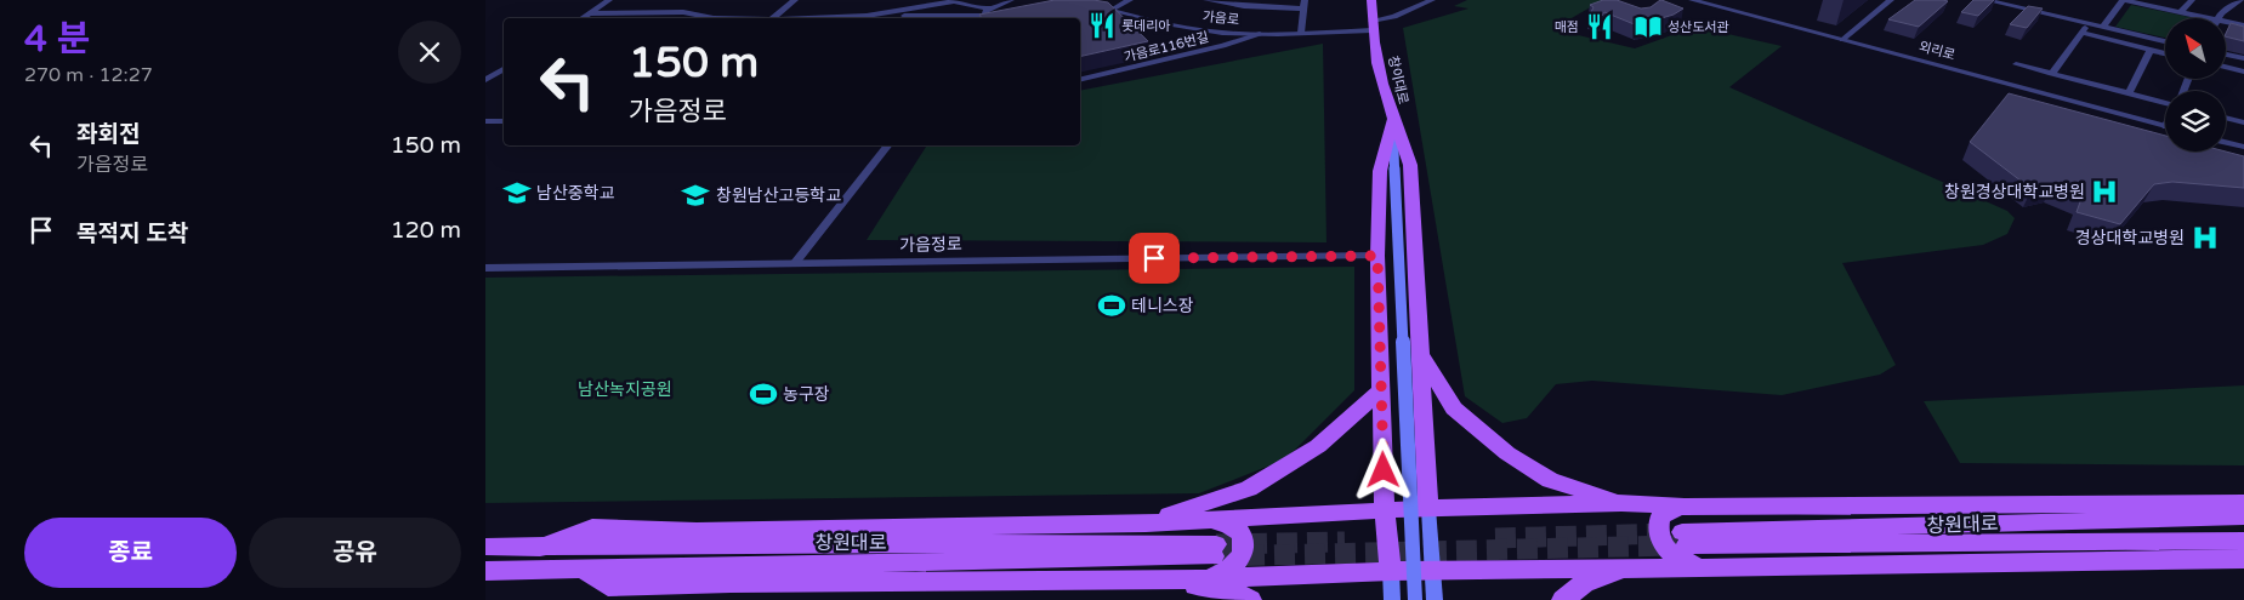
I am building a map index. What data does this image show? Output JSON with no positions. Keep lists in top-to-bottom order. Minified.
{"streets":{"main road":["창이대로","창원대로"],"street":["가음로","가음로116번길","외리로","가음정로"]},"crossings":[["가음로","가음로116번길"],["가음로","창이대로"]],"parks":["남산녹지공원"],"places":{"restaurant":["롯데리아","매점"],"library":["성산도서관"],"hospital":["창원경상대학교병원","경상대학교병원"],"school or university":["남산중학교","창원남산고등학교"],"sports":["테니스장","농구장"]},"north":"top left","page":{"heading":["4 분","270 m · 12:27"],"turn":["150 m","가음정로"],"list":[{"name":"좌회전","note":"가음정로","value":"150 m"},{"name":"목적지 도착","value":"120 m"}],"buttons":["종료","공유"]}}
